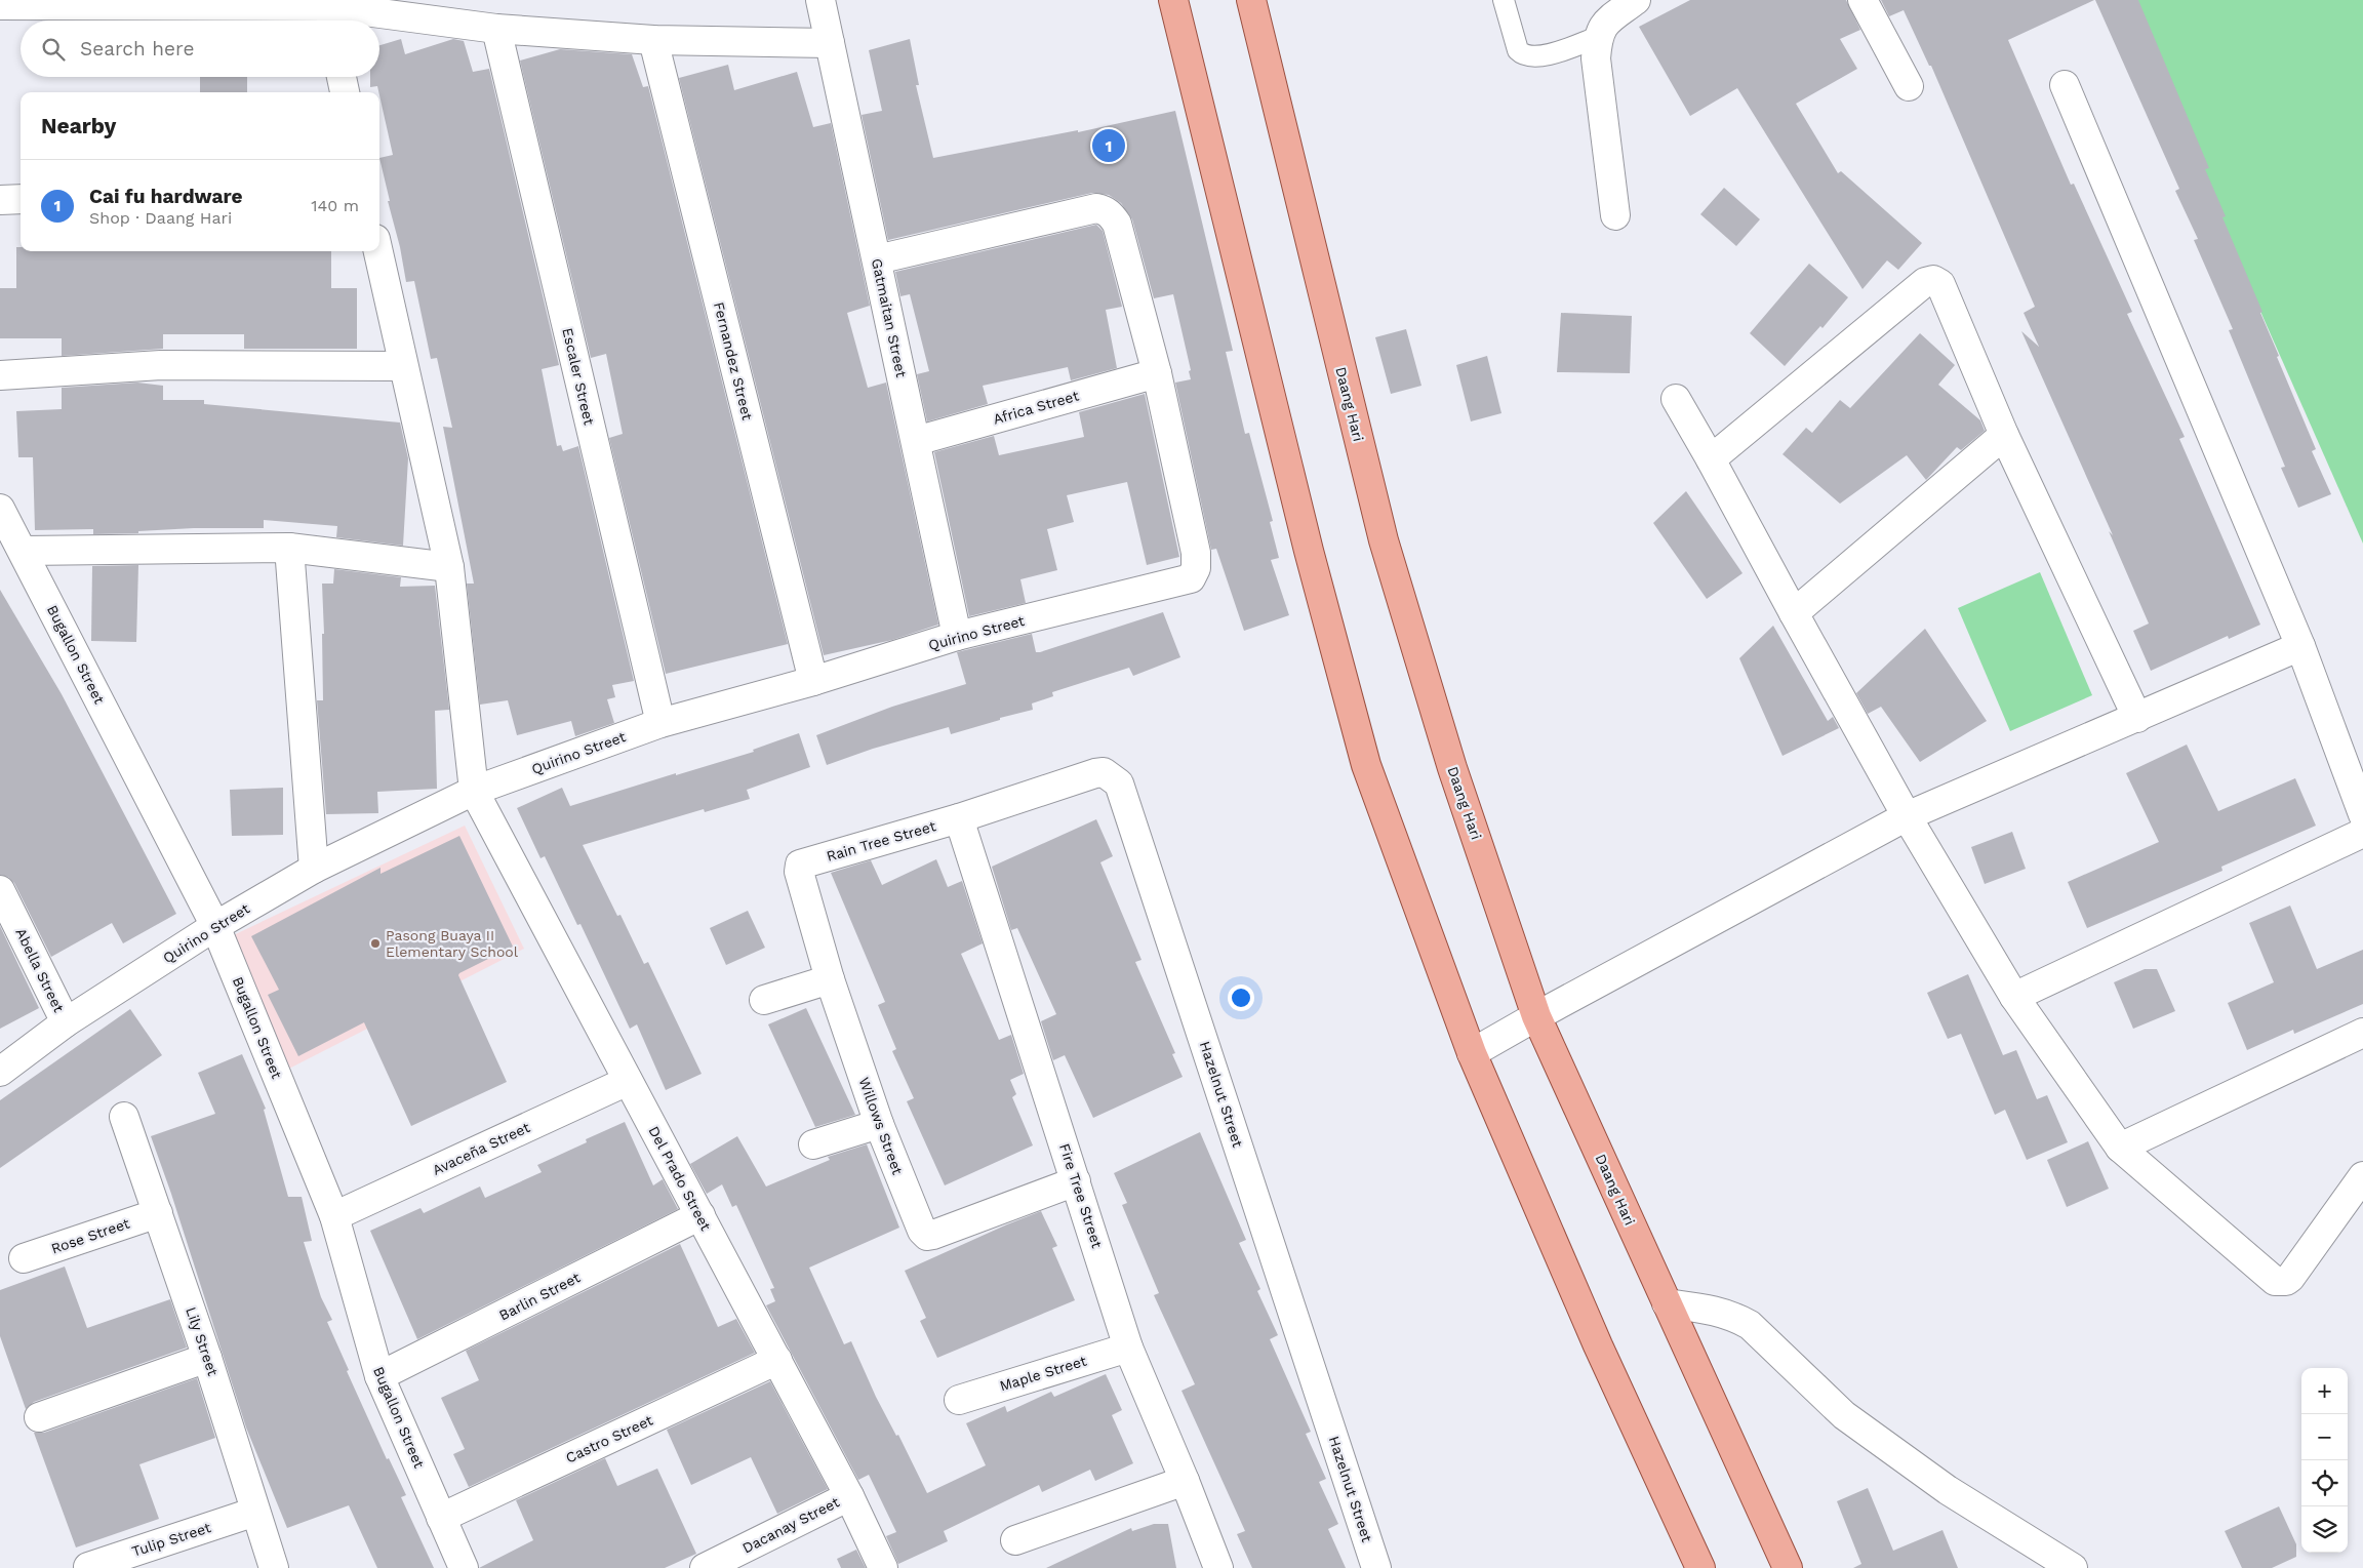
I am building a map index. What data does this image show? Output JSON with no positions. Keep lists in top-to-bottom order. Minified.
{"streets":{"main road":["Daang Hari"],"street":["Gatmaitan Street","Fernandez Street","Escaler Street","Africa Street","Quirino Street","Bugallon Street","Rain Tree Street","Abella Street","Hazelnut Street","Willows Street","Avaceña Street","Del Prado Street","Fire Tree Street","Rose Street","Barlin Street","Lily Street","Maple Street","Castro Street","Dacanay Street","Tulip Street"]},"crossings":[["Gatmaitan Street","Africa Street"],["Gatmaitan Street","Quirino Street"],["Fernandez Street","Quirino Street"],["Escaler Street","Quirino Street"],["Africa Street","Quirino Street"],["Quirino Street","Bugallon Street"],["Quirino Street","Abella Street"],["Quirino Street","Del Prado Street"],["Bugallon Street","Avaceña Street"],["Bugallon Street","Barlin Street"],["Bugallon Street","Castro Street"],["Rain Tree Street","Hazelnut Street"],["Rain Tree Street","Willows Street"],["Rain Tree Street","Fire Tree Street"],["Hazelnut Street","Fire Tree Street"],["Willows Street","Fire Tree Street"],["Avaceña Street","Del Prado Street"],["Del Prado Street","Barlin Street"],["Del Prado Street","Castro Street"],["Del Prado Street","Dacanay Street"],["Fire Tree Street","Maple Street"],["Rose Street","Lily Street"],["Lily Street","Tulip Street"]],"places":["Pasong Buaya II Elementary School"],"page":{"search":"Search here","heading":"Nearby","pins":"1","list":[{"mark":"1","name":"Cai fu hardware","note":"Shop · Daang Hari","value":"140 m"}],"map_buttons":["+","−"]}}
